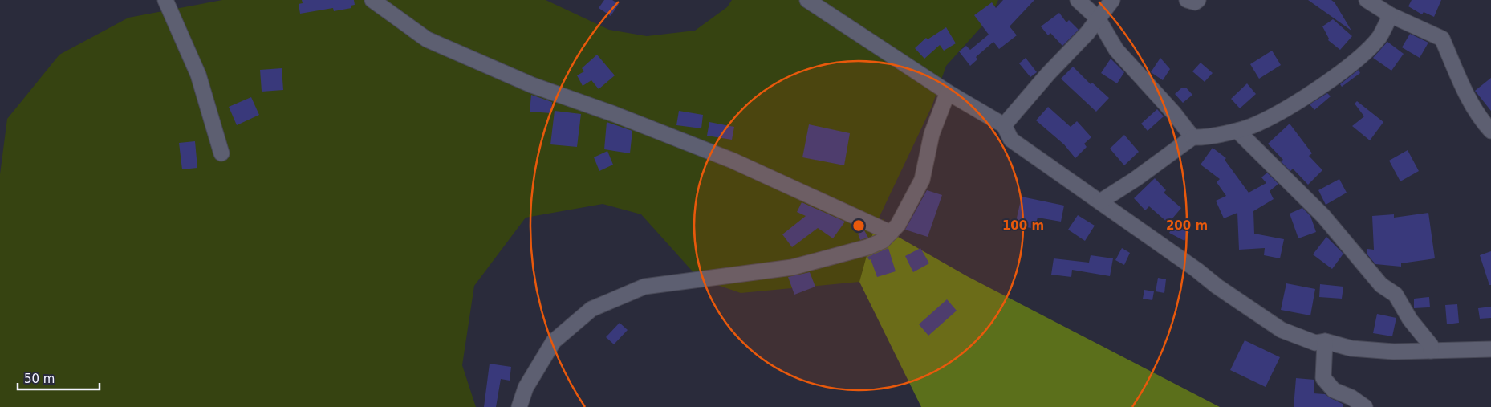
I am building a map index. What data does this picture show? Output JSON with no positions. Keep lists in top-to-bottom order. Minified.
{"scale_bar":"50 m","rings":["100 m","200 m"]}
